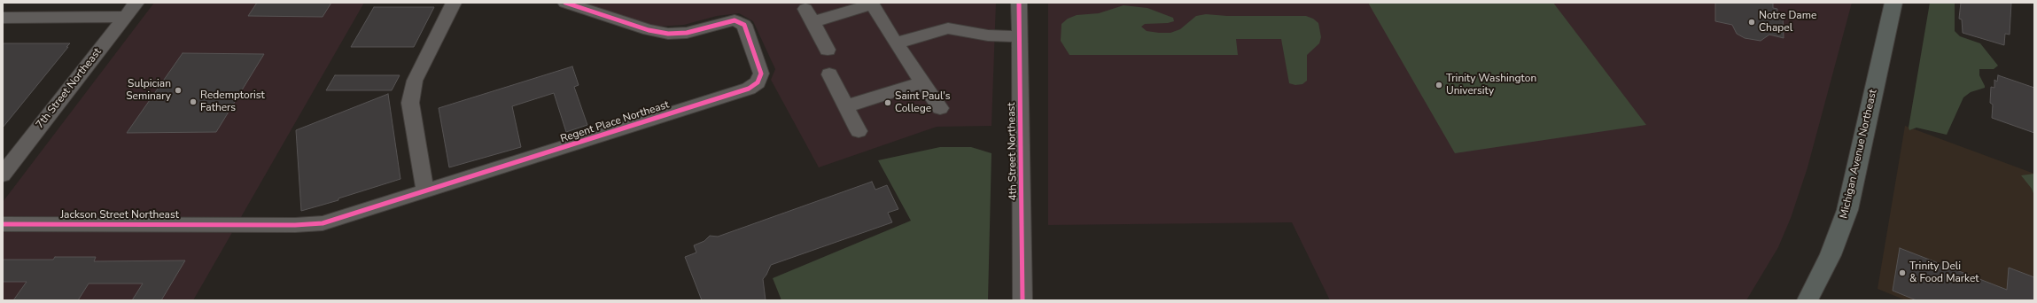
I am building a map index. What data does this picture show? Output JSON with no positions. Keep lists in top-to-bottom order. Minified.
{"streets":{"main road":["Michigan Avenue Northeast"],"street":["7th Street Northeast","Regent Place Northeast","4th Street Northeast","Jackson Street Northeast"]},"crossings":[["Regent Place Northeast","Jackson Street Northeast"]],"places":["Notre Dame Chapel","Trinity Washington University","Sulpician Seminary","Redemptorist Fathers","Saint Paul's College","Trinity Deli & Food Market"]}
